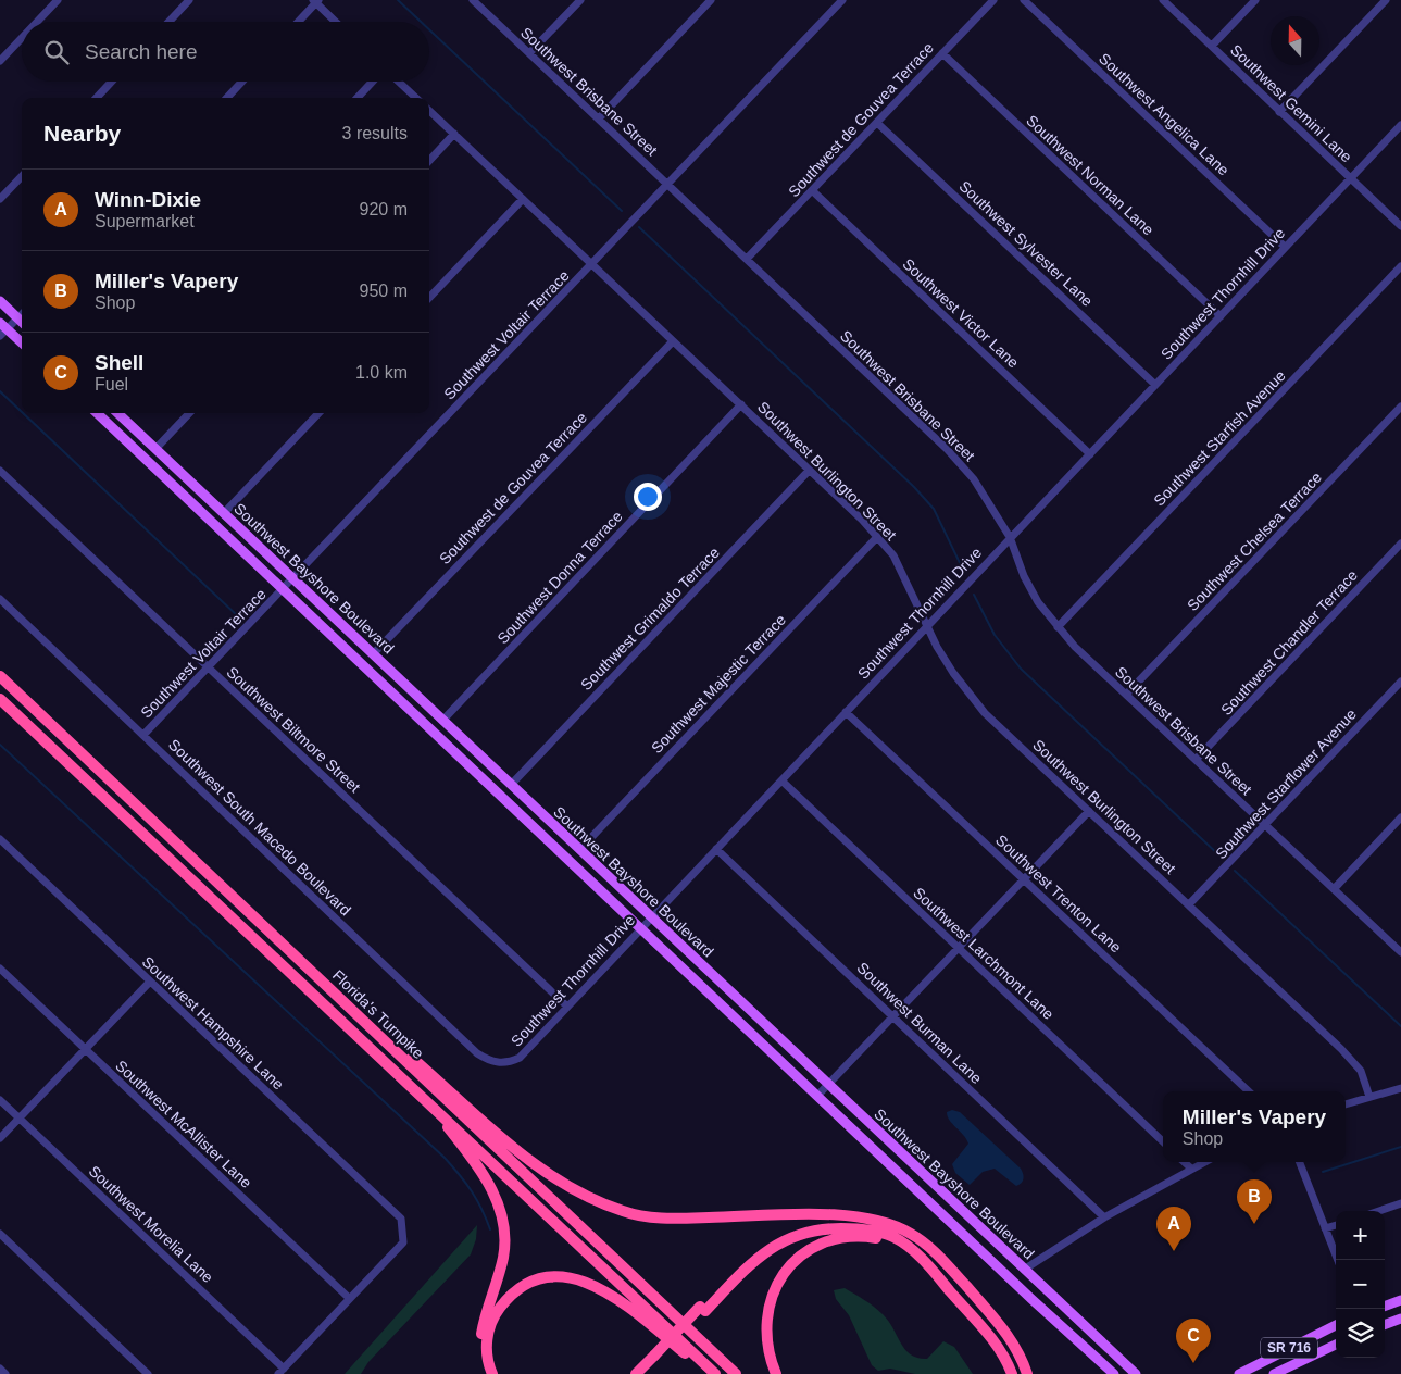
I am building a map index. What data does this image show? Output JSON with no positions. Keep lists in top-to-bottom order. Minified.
{"streets":{"highway":["Florida's Turnpike"],"main road":["Southwest Bayshore Boulevard","SR 716"],"street":["Southwest Brisbane Street","Southwest Gemini Lane","Southwest Angelica Lane","Southwest de Gouvea Terrace","Southwest Norman Lane","Southwest Sylvester Lane","Southwest Thornhill Drive","Southwest Victor Lane","Southwest Voltair Terrace","Southwest Starfish Avenue","Southwest Burlington Street","Southwest Chelsea Terrace","Southwest Donna Terrace","Southwest Grimaldo Terrace","Southwest Chandler Terrace","Southwest Majestic Terrace","Southwest Biltmore Street","Southwest Starflower Avenue","Southwest South Macedo Boulevard","Southwest Trenton Lane","Southwest Larchmont Lane","Southwest Hampshire Lane","Southwest Burman Lane","Southwest McAllister Lane","Southwest Morelia Lane"]},"crossings":[["Southwest Brisbane Street","Southwest de Gouvea Terrace"],["Southwest Brisbane Street","Southwest Thornhill Drive"],["Southwest Brisbane Street","Southwest Voltair Terrace"],["Southwest Brisbane Street","Southwest Starfish Avenue"],["Southwest Brisbane Street","Southwest Chelsea Terrace"],["Southwest Brisbane Street","Southwest Chandler Terrace"],["Southwest Brisbane Street","Southwest Starflower Avenue"],["Southwest Gemini Lane","Southwest Thornhill Drive"],["Southwest Angelica Lane","Southwest Thornhill Drive"],["Southwest de Gouvea Terrace","Southwest Norman Lane"],["Southwest de Gouvea Terrace","Southwest Sylvester Lane"],["Southwest de Gouvea Terrace","Southwest Victor Lane"],["Southwest de Gouvea Terrace","Southwest Burlington Street"],["Southwest de Gouvea Terrace","Southwest Bayshore Boulevard"],["Southwest Norman Lane","Southwest Thornhill Drive"],["Southwest Sylvester Lane","Southwest Thornhill Drive"],["Southwest Thornhill Drive","Southwest Victor Lane"],["Southwest Thornhill Drive","Southwest Burlington Street"],["Southwest Thornhill Drive","Southwest Bayshore Boulevard"],["Southwest Thornhill Drive","Southwest Biltmore Street"],["Southwest Thornhill Drive","Southwest South Macedo Boulevard"],["Southwest Thornhill Drive","Southwest Trenton Lane"],["Southwest Thornhill Drive","Southwest Larchmont Lane"],["Southwest Thornhill Drive","Southwest Burman Lane"],["Southwest Voltair Terrace","Southwest Burlington Street"],["Southwest Voltair Terrace","Southwest Bayshore Boulevard"],["Southwest Voltair Terrace","Southwest Biltmore Street"],["Southwest Voltair Terrace","Southwest South Macedo Boulevard"],["Southwest Burlington Street","Southwest Donna Terrace"],["Southwest Burlington Street","Southwest Grimaldo Terrace"],["Southwest Burlington Street","Southwest Majestic Terrace"],["Southwest Burlington Street","Southwest Starflower Avenue"],["Southwest Donna Terrace","Southwest Bayshore Boulevard"],["Southwest Bayshore Boulevard","Southwest Grimaldo Terrace"],["Southwest Bayshore Boulevard","Southwest Majestic Terrace"],["Southwest Hampshire Lane","Southwest McAllister Lane"]],"north":"top","page":{"search":"Search here","heading":["Nearby","3 results"],"list":[{"mark":"A","name":"Winn-Dixie","note":"Supermarket","value":"920 m"},{"mark":"B","name":"Miller's Vapery","note":"Shop","value":"950 m"},{"mark":"C","name":"Shell","note":"Fuel","value":"1.0 km"}],"popup":["Miller's Vapery","Shop"],"pins":["B","A","C"],"map_buttons":["+","−"]}}
